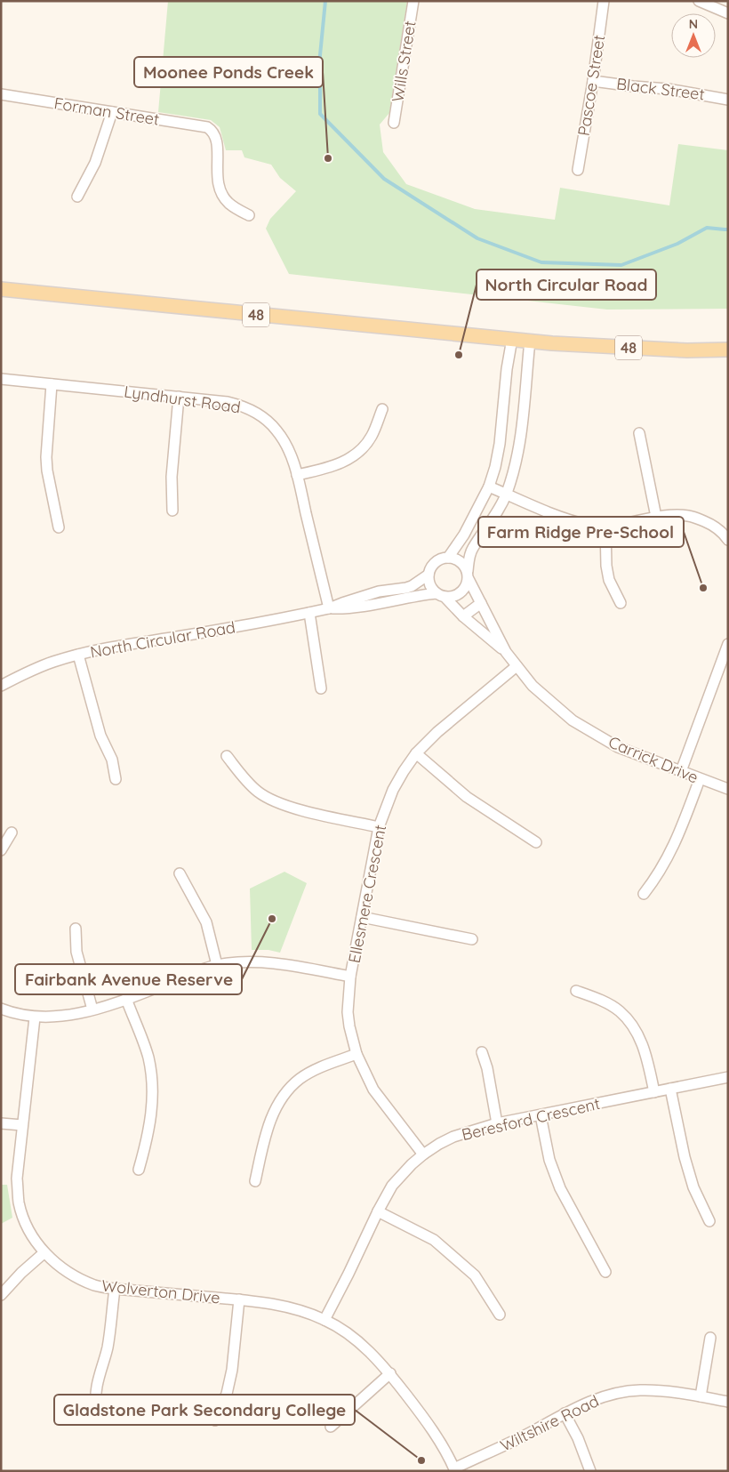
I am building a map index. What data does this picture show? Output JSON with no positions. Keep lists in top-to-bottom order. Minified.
{"streets":{"main road":["48"],"street":["Wills Street","Pascoe Street","Black Street","Forman Street","Lyndhurst Road","North Circular Road","Carrick Drive","Ellesmere Crescent","Beresford Crescent","Wolverton Drive","Wiltshire Road"]},"crossings":[["Pascoe Street","Black Street"],["Lyndhurst Road","North Circular Road"],["North Circular Road","Carrick Drive"],["Carrick Drive","Ellesmere Crescent"],["Ellesmere Crescent","Beresford Crescent"],["Beresford Crescent","Wolverton Drive"],["Wolverton Drive","Wiltshire Road"]],"places":["Moonee Ponds Creek","North Circular Road","Farm Ridge Pre-School","Fairbank Avenue Reserve","Gladstone Park Secondary College"],"north":"top"}
